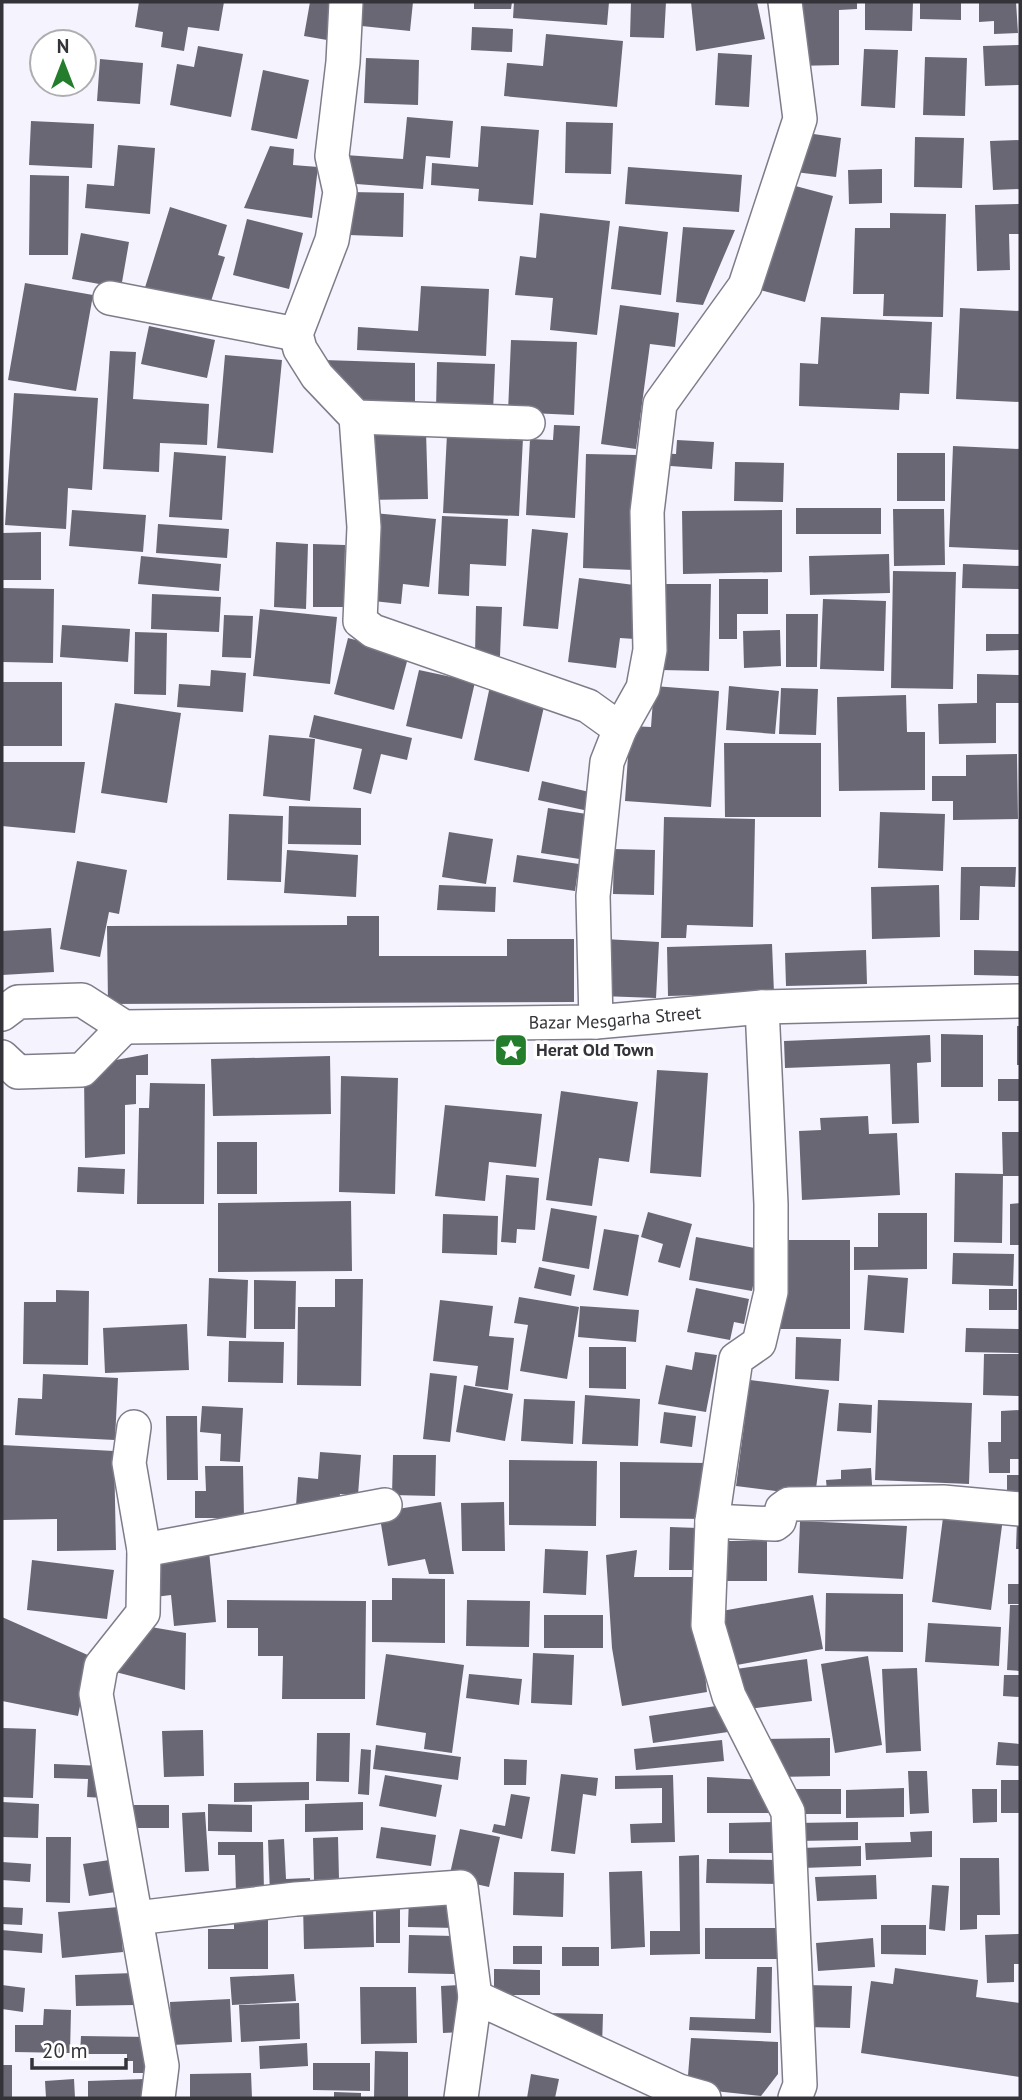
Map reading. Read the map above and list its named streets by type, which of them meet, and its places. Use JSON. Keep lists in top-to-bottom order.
{
  "streets": {
    "street": ["Bazar Mesgarha Street"]
  },
  "places": {
    "place": ["Herat Old Town"]
  },
  "scale_bar": "20 m",
  "north": "top"
}
